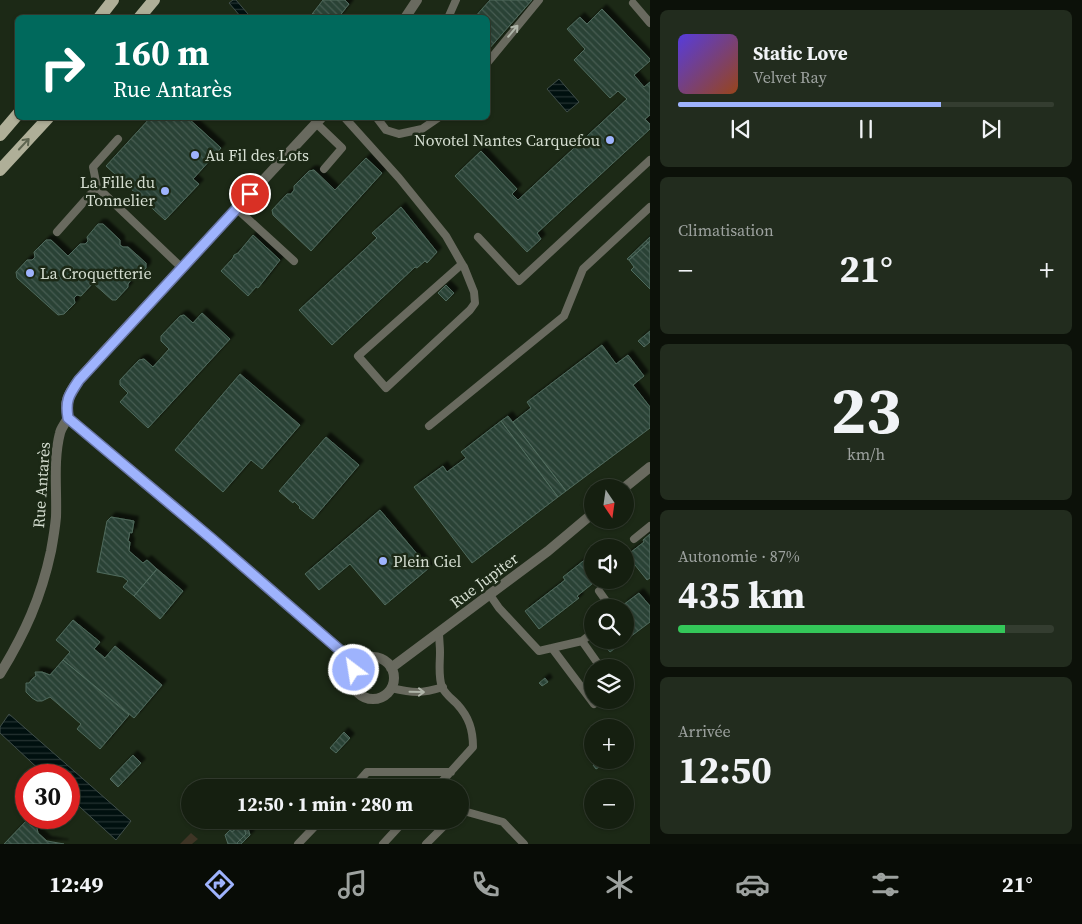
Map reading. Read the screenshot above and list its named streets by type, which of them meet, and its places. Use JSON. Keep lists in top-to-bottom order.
{
  "streets": {
    "street": ["Rue Antarès", "Rue Jupiter"]
  },
  "places": [
    "Novotel Nantes Carquefou",
    "Au Fil des Lots",
    "La Fille du Tonnelier",
    "La Croquetterie",
    "Plein Ciel"
  ],
  "north": "bottom",
  "page": {
    "turn": ["160 m", "Rue Antarès"],
    "song": ["Static Love", "Velvet Ray"],
    "tile": [
      "Climatisation",
      ["23", "km/h"],
      ["Autonomie · 87%", "435 km"],
      ["Arrivée", "12:50"]
    ],
    "heat": ["−", "21°", "+"],
    "map_buttons": ["+", "−"],
    "limit": "30",
    "trip": "12:50 · 1 min · 280 m",
    "tabs": ["12:49", "21°"]
  }
}
